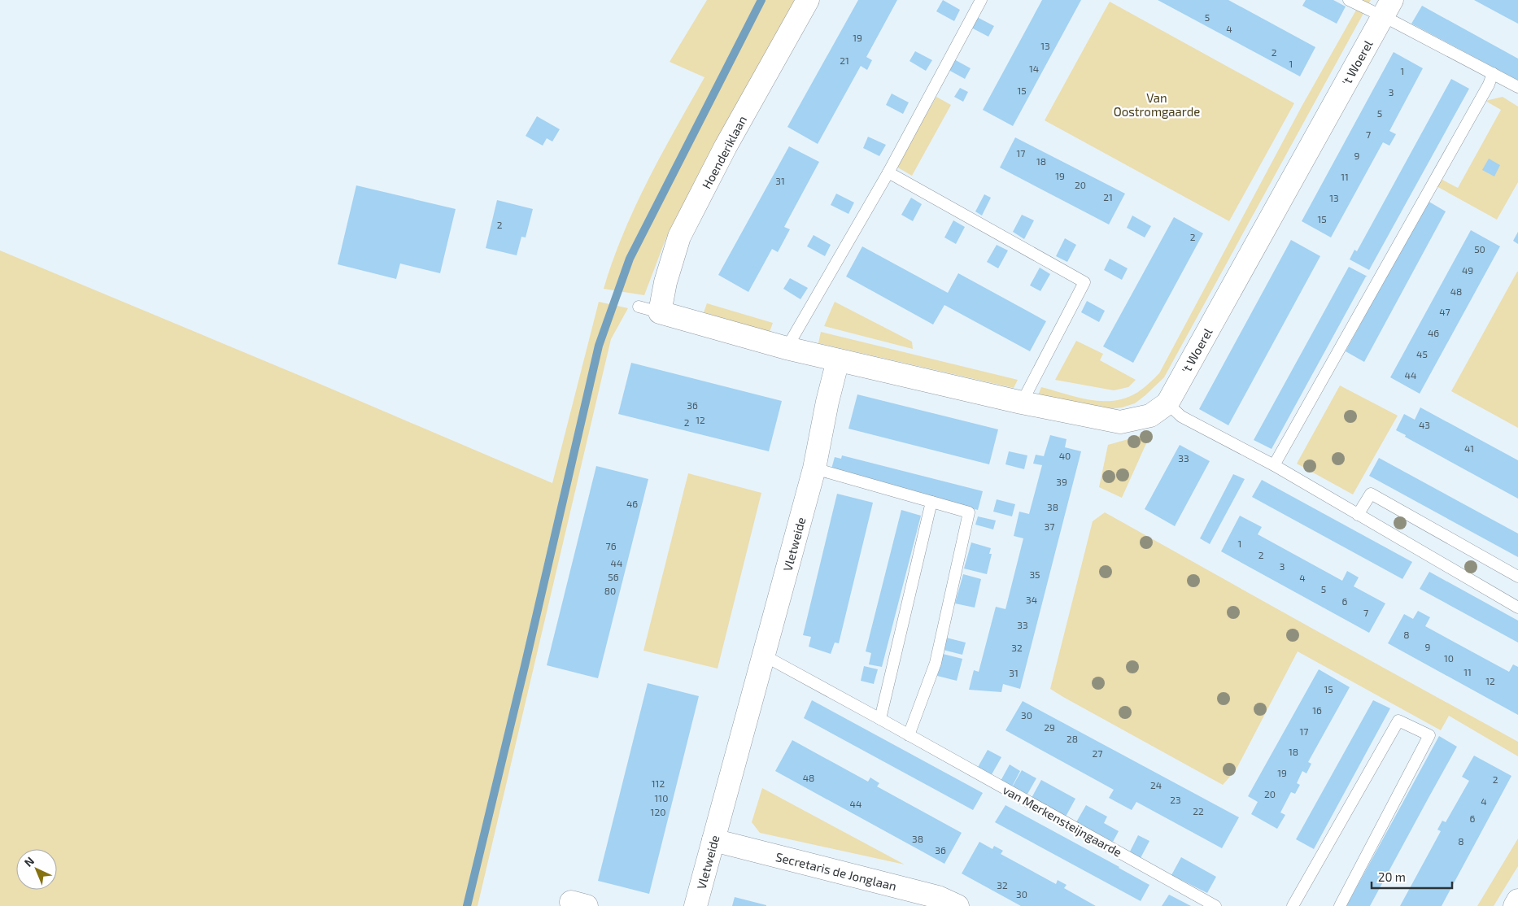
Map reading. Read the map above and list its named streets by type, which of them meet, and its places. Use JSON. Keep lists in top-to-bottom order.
{
  "streets": {
    "street": [
      "'t Woerel",
      "Hoenderiklaan",
      "Vletweide",
      "Secretaris de Jonglaan"
    ],
    "lane": ["van Merkensteijngaarde"]
  },
  "crossings": [
    ["'t Woerel", "Vletweide"],
    ["Vletweide", "van Merkensteijngaarde"],
    ["Vletweide", "Secretaris de Jonglaan"]
  ],
  "parks": ["Van Oostromgaarde"],
  "house_numbers": [
    "5",
    "4",
    "19",
    "13",
    "2",
    "21",
    "1",
    "14",
    "1",
    "15",
    "3",
    "5",
    "7",
    "17",
    "9",
    "18",
    "19",
    "11",
    "31",
    "20",
    "21",
    "13",
    "15",
    "2",
    "2",
    "50",
    "49",
    "48",
    "47",
    "46",
    "45",
    "44",
    "36",
    "12",
    "2",
    "43",
    "41",
    "40",
    "33",
    "39",
    "46",
    "38",
    "37",
    "1",
    "76",
    "2",
    "44",
    "3",
    "35",
    "56",
    "4",
    "5",
    "80",
    "34",
    "6",
    "7",
    "33",
    "8",
    "9",
    "32",
    "10",
    "11",
    "31",
    "12",
    "15",
    "16",
    "30",
    "29",
    "17",
    "28",
    "18",
    "27",
    "19",
    "48",
    "2",
    "112",
    "24",
    "20",
    "110",
    "23",
    "4",
    "44",
    "22",
    "120",
    "6",
    "38",
    "8",
    "36",
    "32",
    "30"
  ],
  "scale_bar": "20 m",
  "north": "top left"
}
